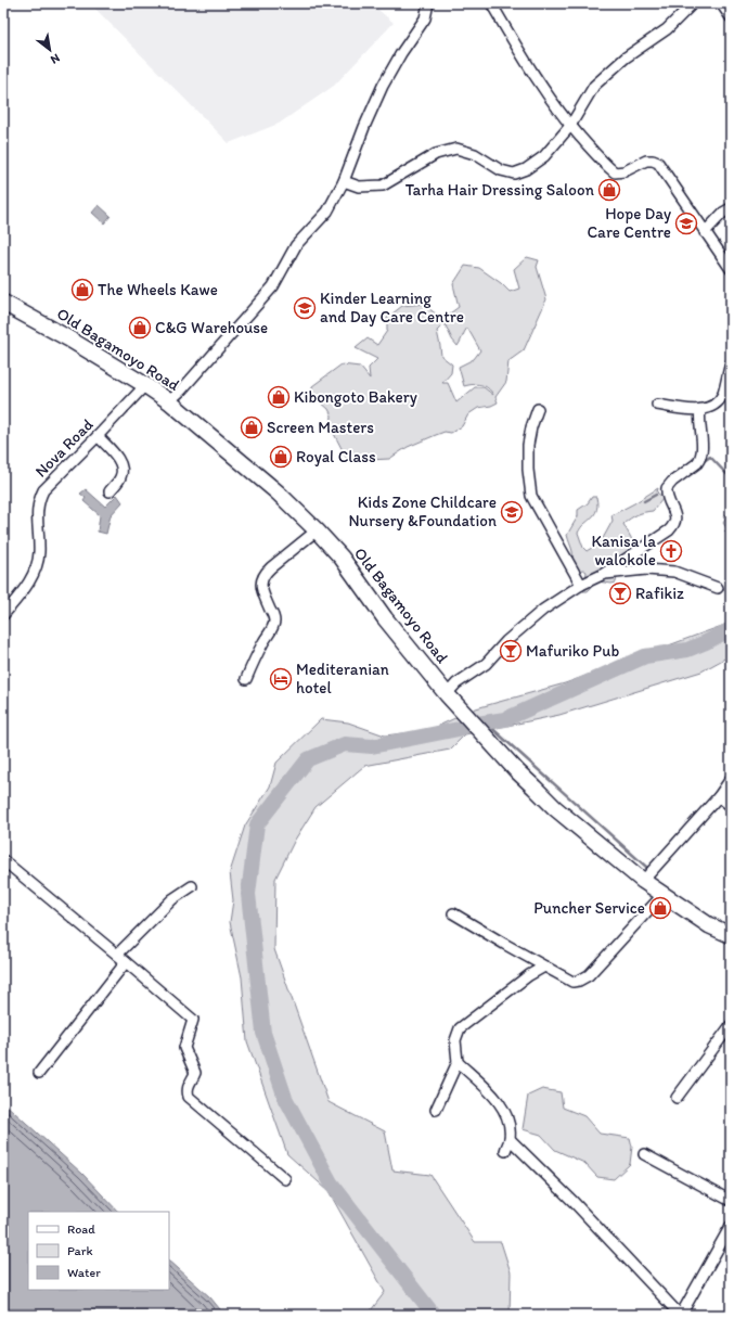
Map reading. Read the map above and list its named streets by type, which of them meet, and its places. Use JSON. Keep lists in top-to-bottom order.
{
  "streets": {
    "main road": ["Old Bagamoyo Road"],
    "street": ["Nova Road"]
  },
  "crossings": [
    ["Old Bagamoyo Road", "Nova Road"]
  ],
  "places": {
    "shop": [
      "Tarha Hair Dressing Saloon",
      "The Wheels Kawe",
      "C&G Warehouse",
      "Kibongoto Bakery",
      "Screen Masters",
      "Royal Class",
      "Puncher Service"
    ],
    "school or university": ["Hope Day Care Centre", "Kinder Learning and Day Care Centre", "Kids Zone Childcare Nursery &Foundation"],
    "church": ["Kanisa la walokole"],
    "bar": ["Rafikiz", "Mafuriko Pub"],
    "hotel": ["Mediteranian hotel"]
  },
  "legend": ["Road", "Park", "Water"],
  "north": "bottom right"
}
